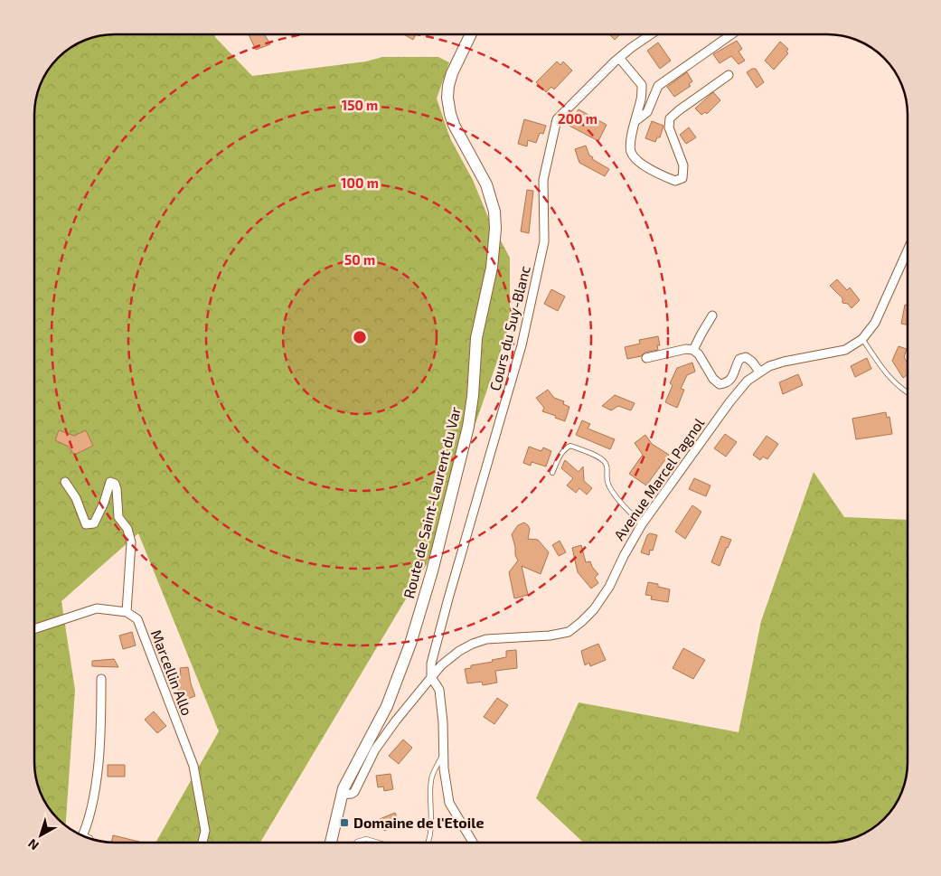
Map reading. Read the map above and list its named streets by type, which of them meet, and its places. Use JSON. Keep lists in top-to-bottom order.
{
  "streets": {
    "main road": ["Route de Saint-Laurent du Var"],
    "street": ["Cours du Suy-Blanc", "Avenue Marcel Pagnol", "Marcellin Allo"]
  },
  "crossings": [
    ["Cours du Suy-Blanc", "Avenue Marcel Pagnol"],
    ["Avenue Marcel Pagnol", "Route de Saint-Laurent du Var"]
  ],
  "places": {
    "transit": ["Domaine de l'Etoile"]
  },
  "north": "bottom left",
  "rings": [
    "150 m",
    "200 m",
    "100 m",
    "50 m"
  ]
}
